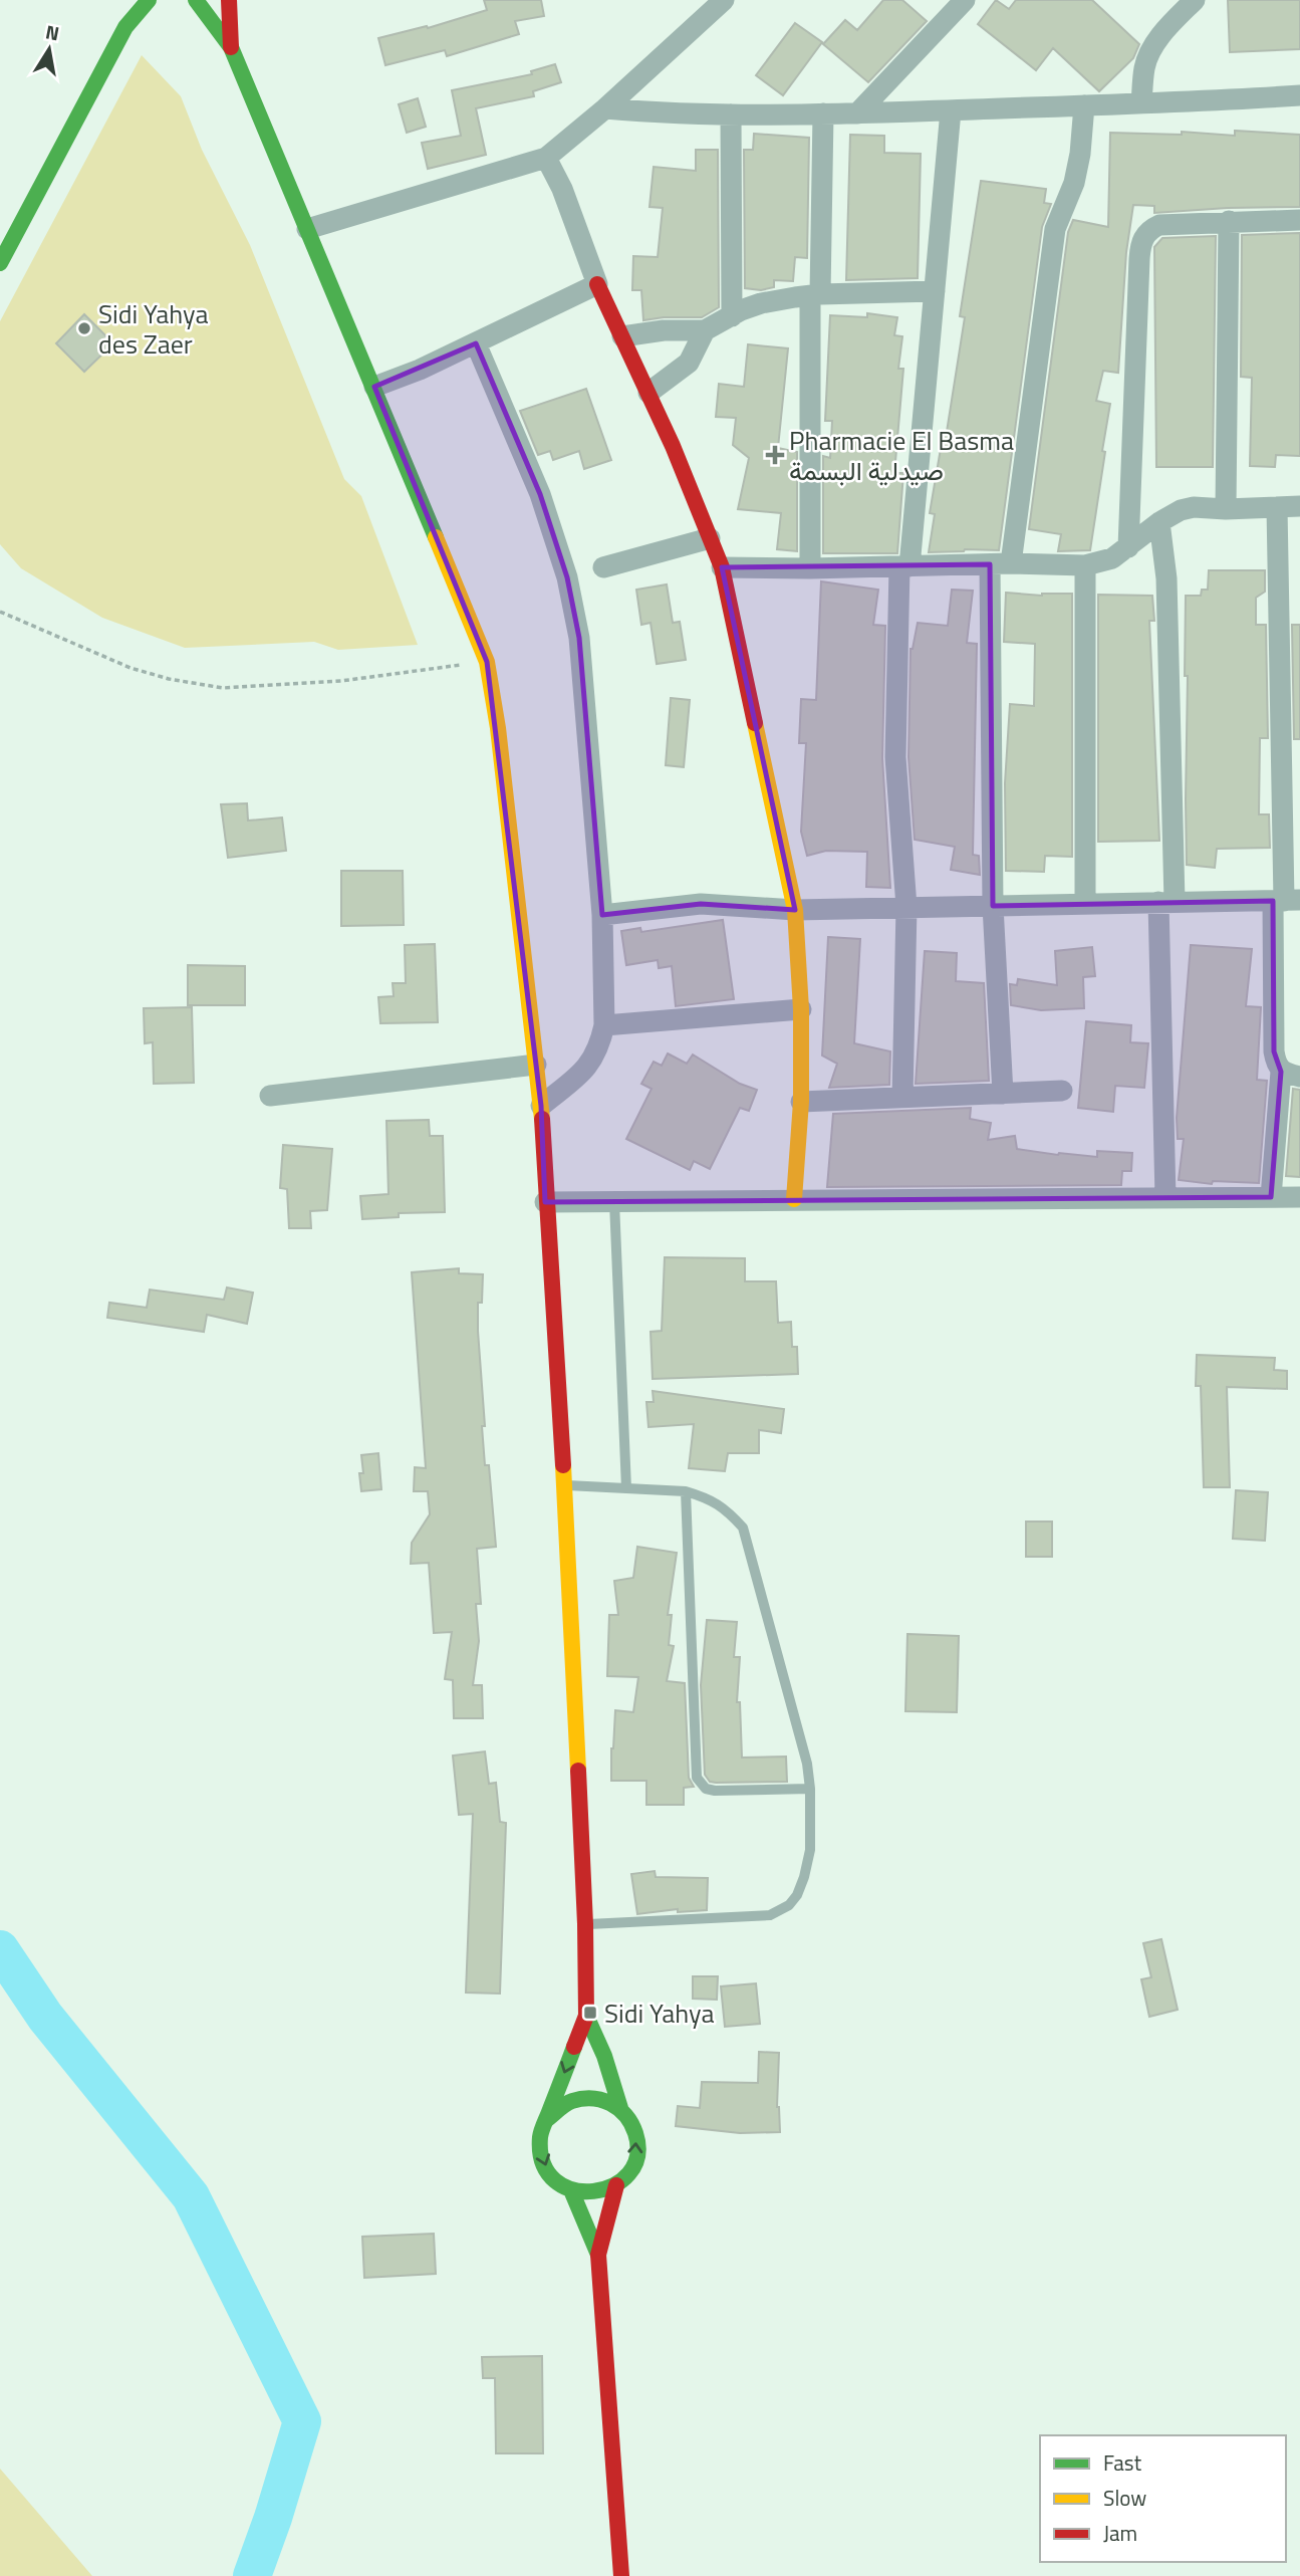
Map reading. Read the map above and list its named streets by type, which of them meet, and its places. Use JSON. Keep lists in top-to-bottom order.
{
  "places": {
    "other": ["Sidi Yahya des Zaer"],
    "health": ["Pharmacie El Basma صيدلية البسمة"],
    "transit": ["Sidi Yahya"]
  },
  "legend": ["Fast", "Slow", "Jam"],
  "north": "top"
}
